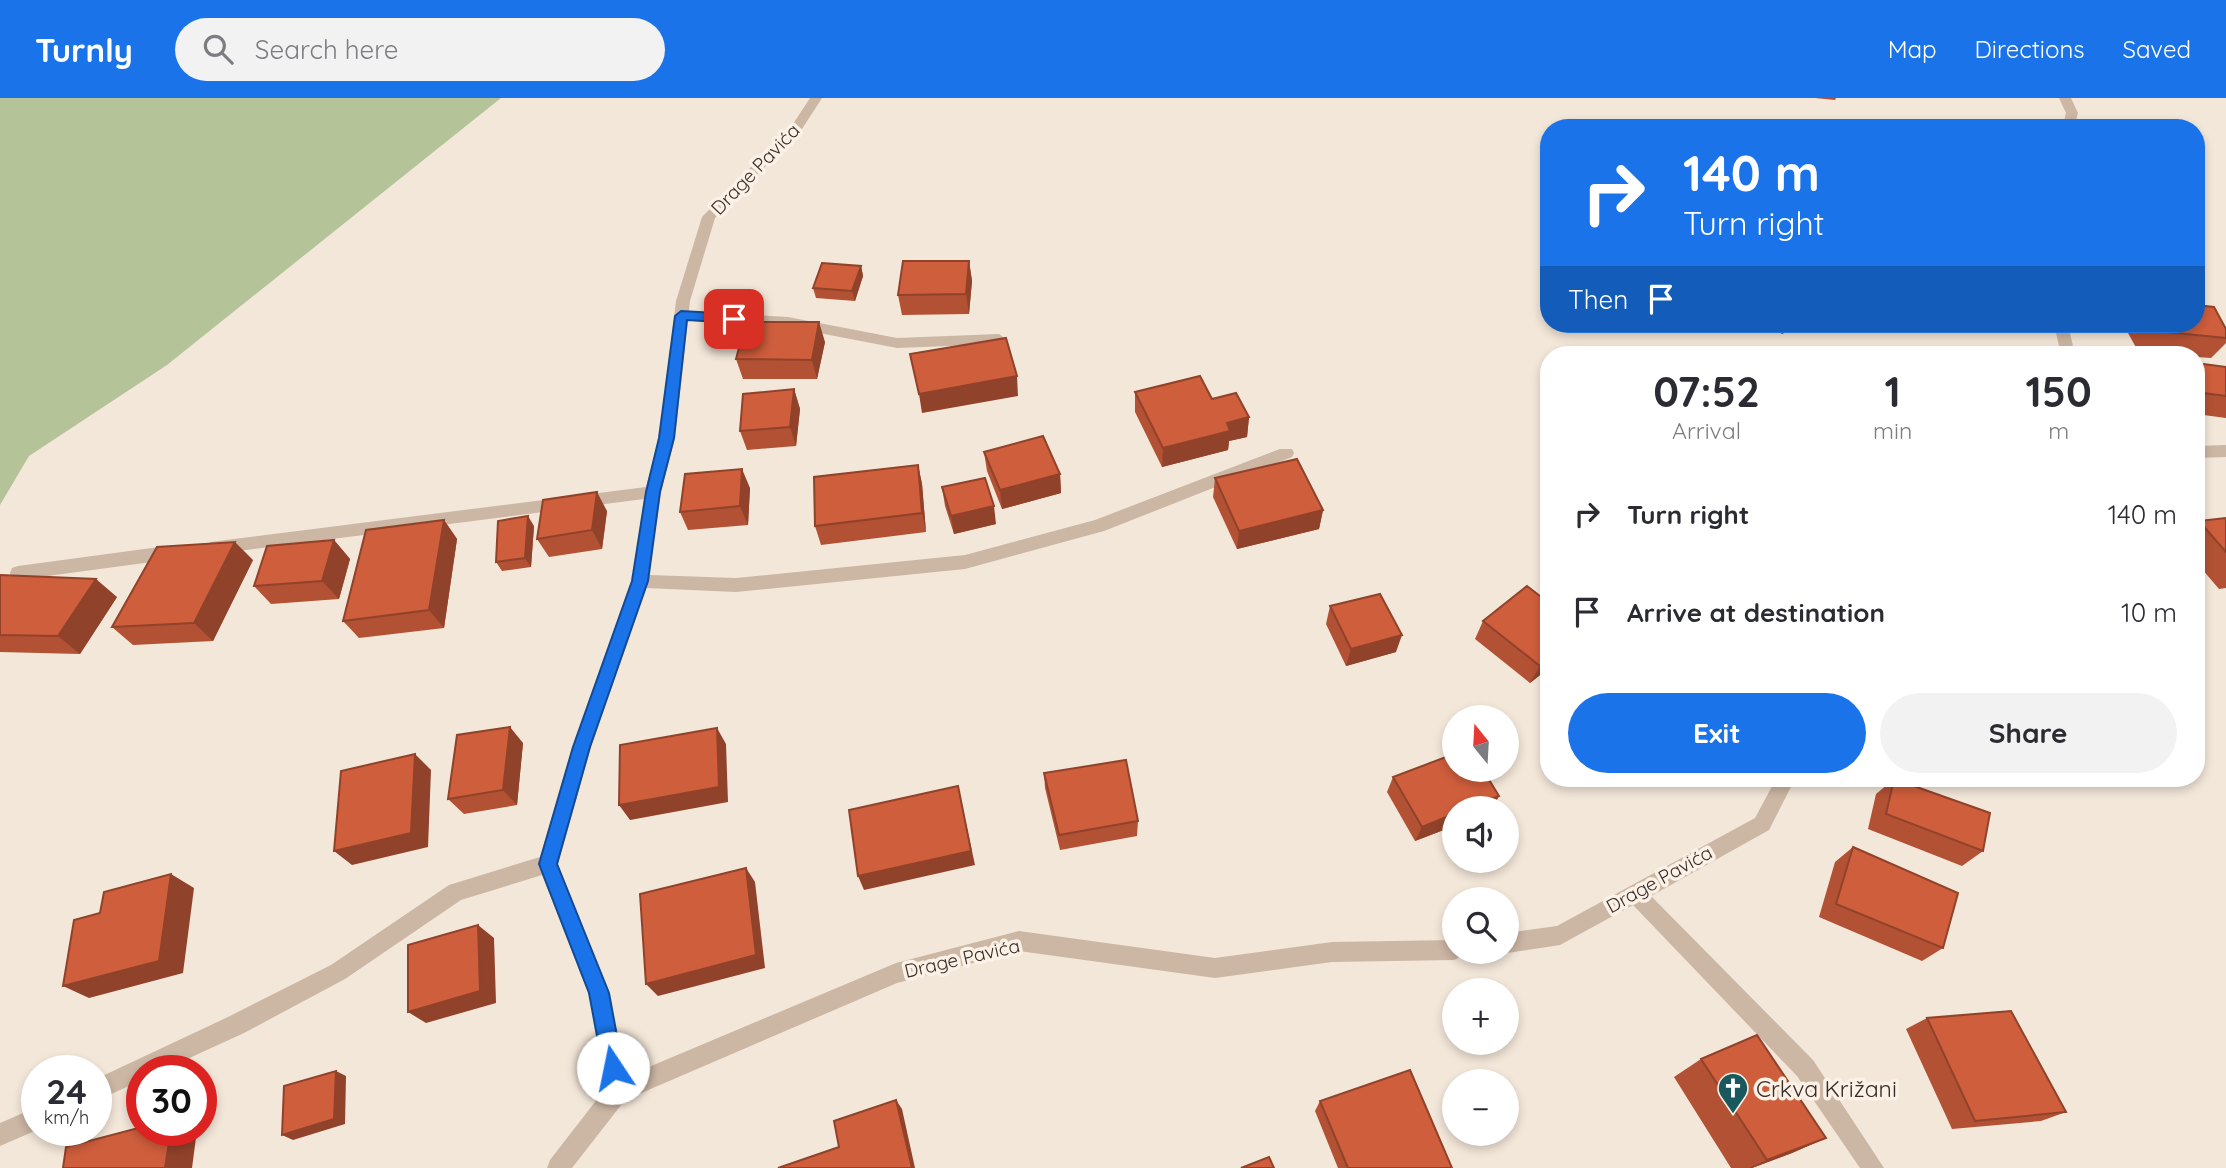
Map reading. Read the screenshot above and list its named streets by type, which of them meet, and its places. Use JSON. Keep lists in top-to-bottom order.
{
  "streets": {
    "street": ["Drage Pavića"]
  },
  "places": {
    "church": ["Crkva Križani"]
  },
  "north": "top",
  "page": {
    "header": "Turnly",
    "search": "Search here",
    "nav": ["Map", "Directions", "Saved"],
    "turn": ["140 m", "Turn right"],
    "then": "Then",
    "eta": [
      "07:52",
      "Arrival",
      "1",
      "min",
      "150",
      "m"
    ],
    "list": [
      {
        "name": "Turn right",
        "value": "140 m"
      },
      {
        "name": "Arrive at destination",
        "value": "10 m"
      }
    ],
    "buttons": ["Exit", "Share"],
    "map_buttons": ["+", "−"],
    "speed": "24 km/h",
    "limit": "30"
  }
}
